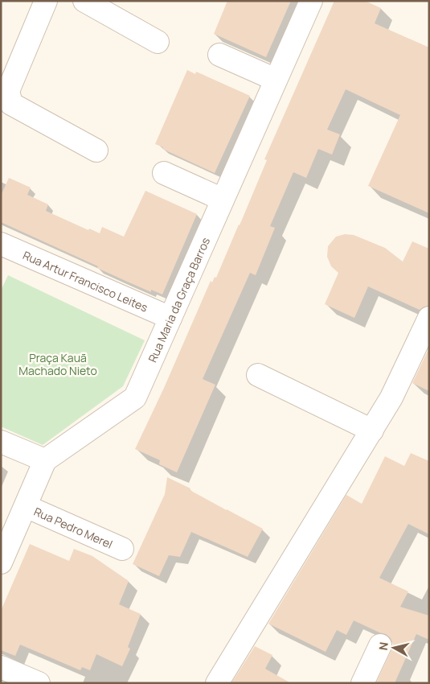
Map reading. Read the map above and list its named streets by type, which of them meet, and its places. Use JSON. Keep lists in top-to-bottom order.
{
  "streets": {
    "street": ["Rua Artur Francisco Leites", "Rua Maria da Graça Barros", "Rua Pedro Merel"]
  },
  "crossings": [
    ["Rua Artur Francisco Leites", "Rua Maria da Graça Barros"]
  ],
  "parks": ["Praça Kauã Machado Nieto"],
  "north": "left"
}
